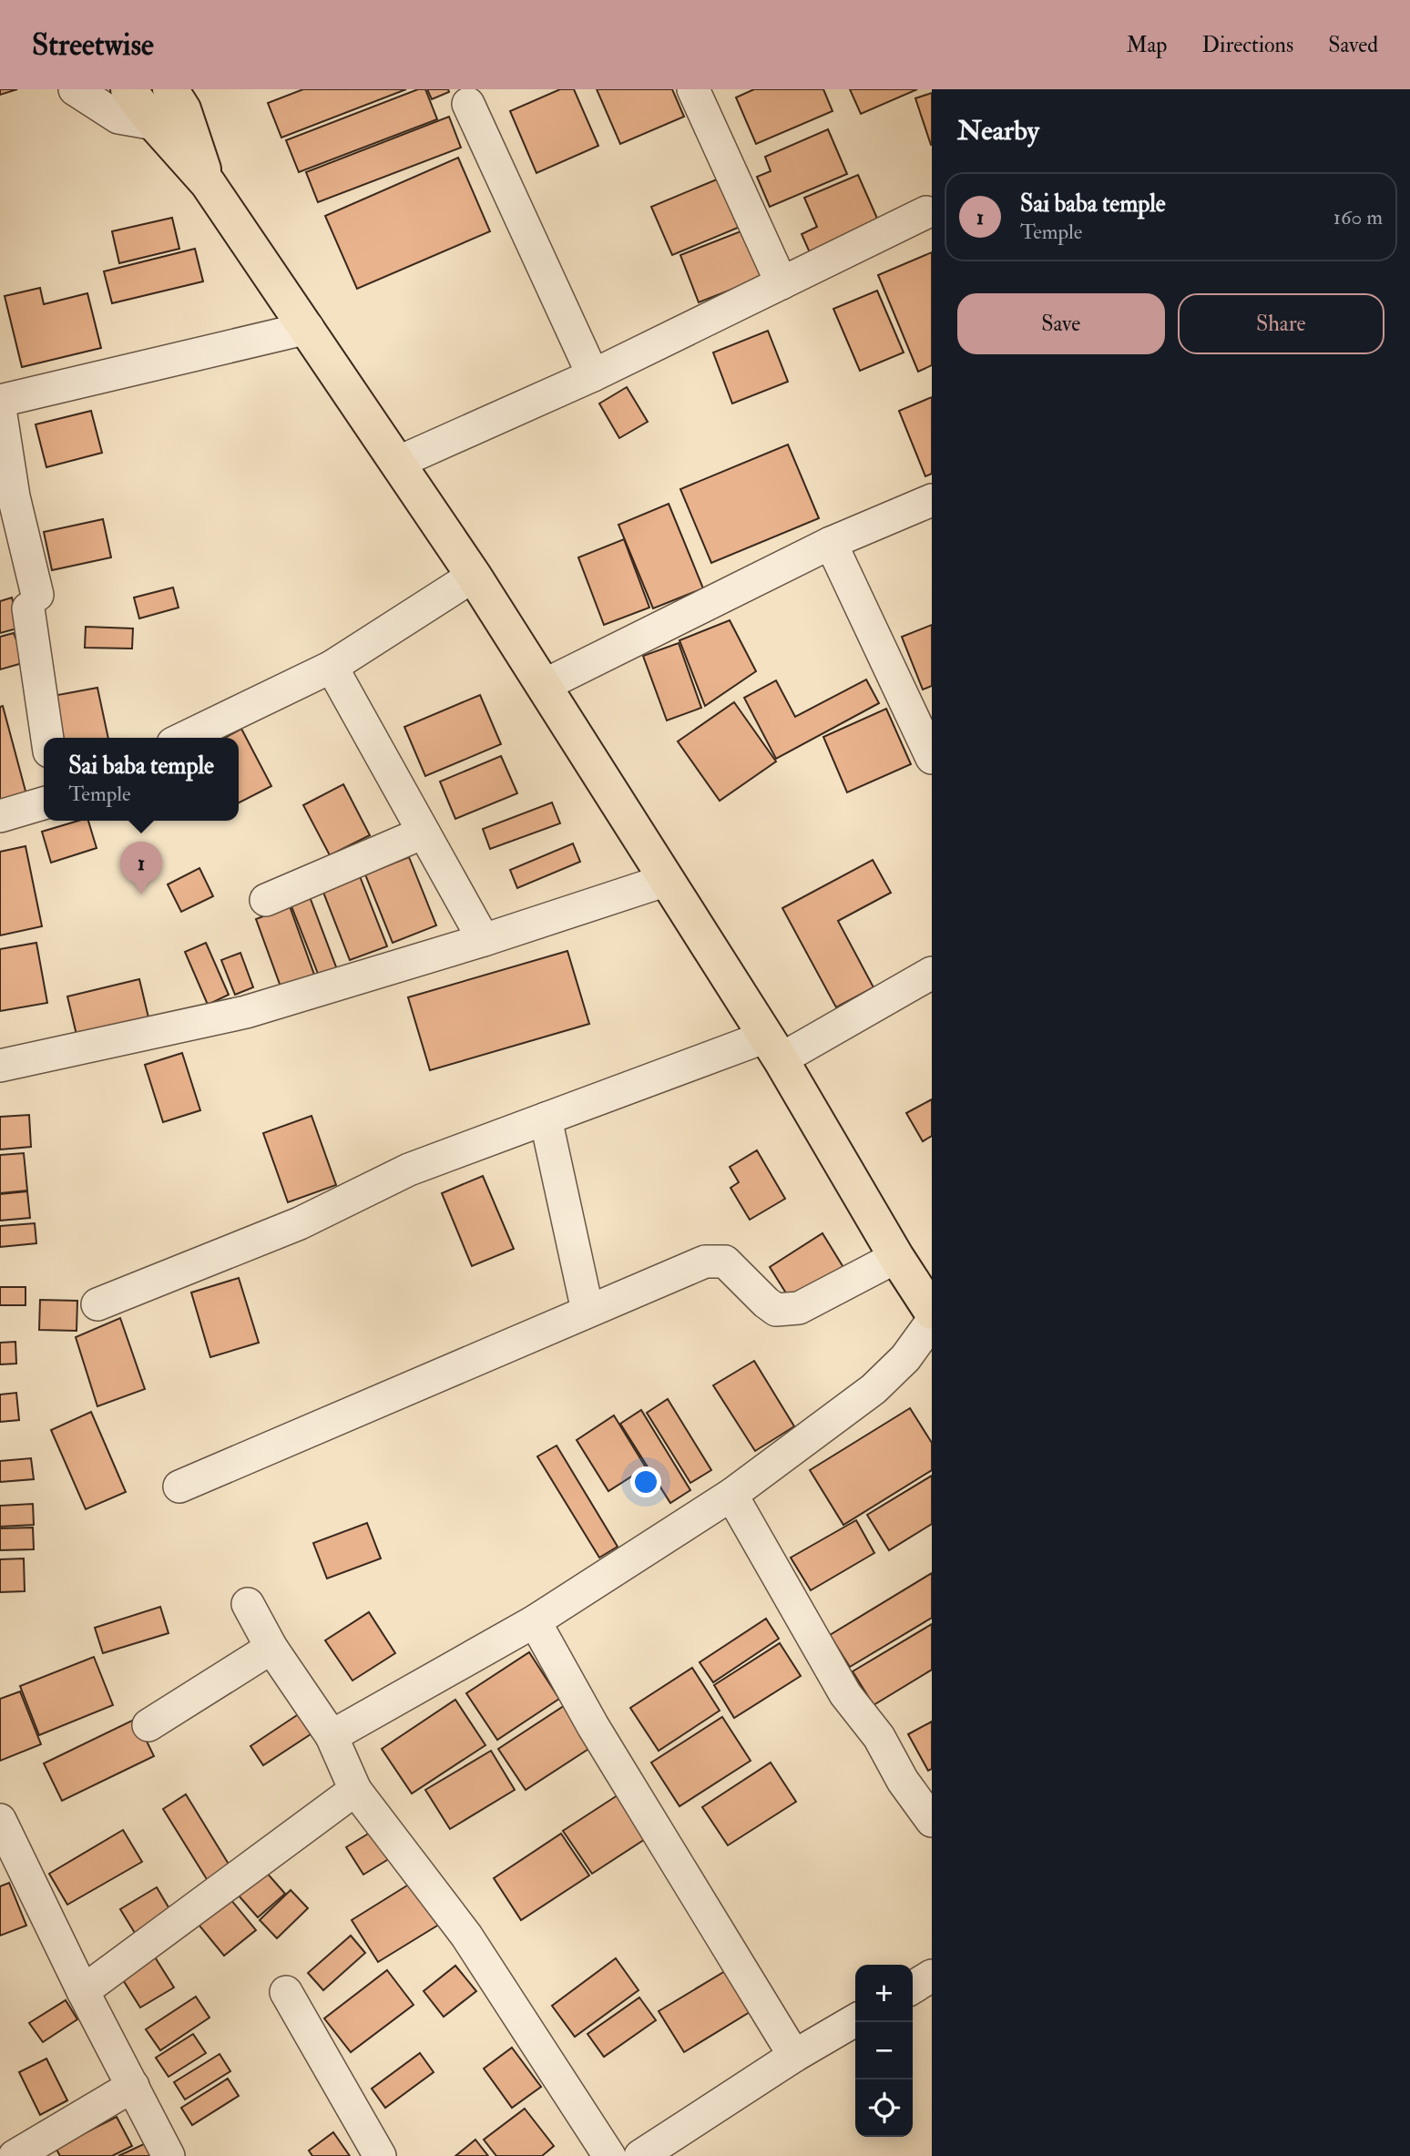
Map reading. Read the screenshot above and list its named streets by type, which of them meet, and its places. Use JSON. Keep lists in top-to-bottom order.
{
  "page": {
    "header": "Streetwise",
    "nav": ["Map", "Directions", "Saved"],
    "heading": "Nearby",
    "list": [
      {
        "mark": "1",
        "name": "Sai baba temple",
        "note": "Temple",
        "value": "160 m"
      }
    ],
    "buttons": ["Save", "Share"],
    "popup": ["Sai baba temple", "Temple"],
    "pins": "1",
    "map_buttons": ["+", "−"]
  }
}
